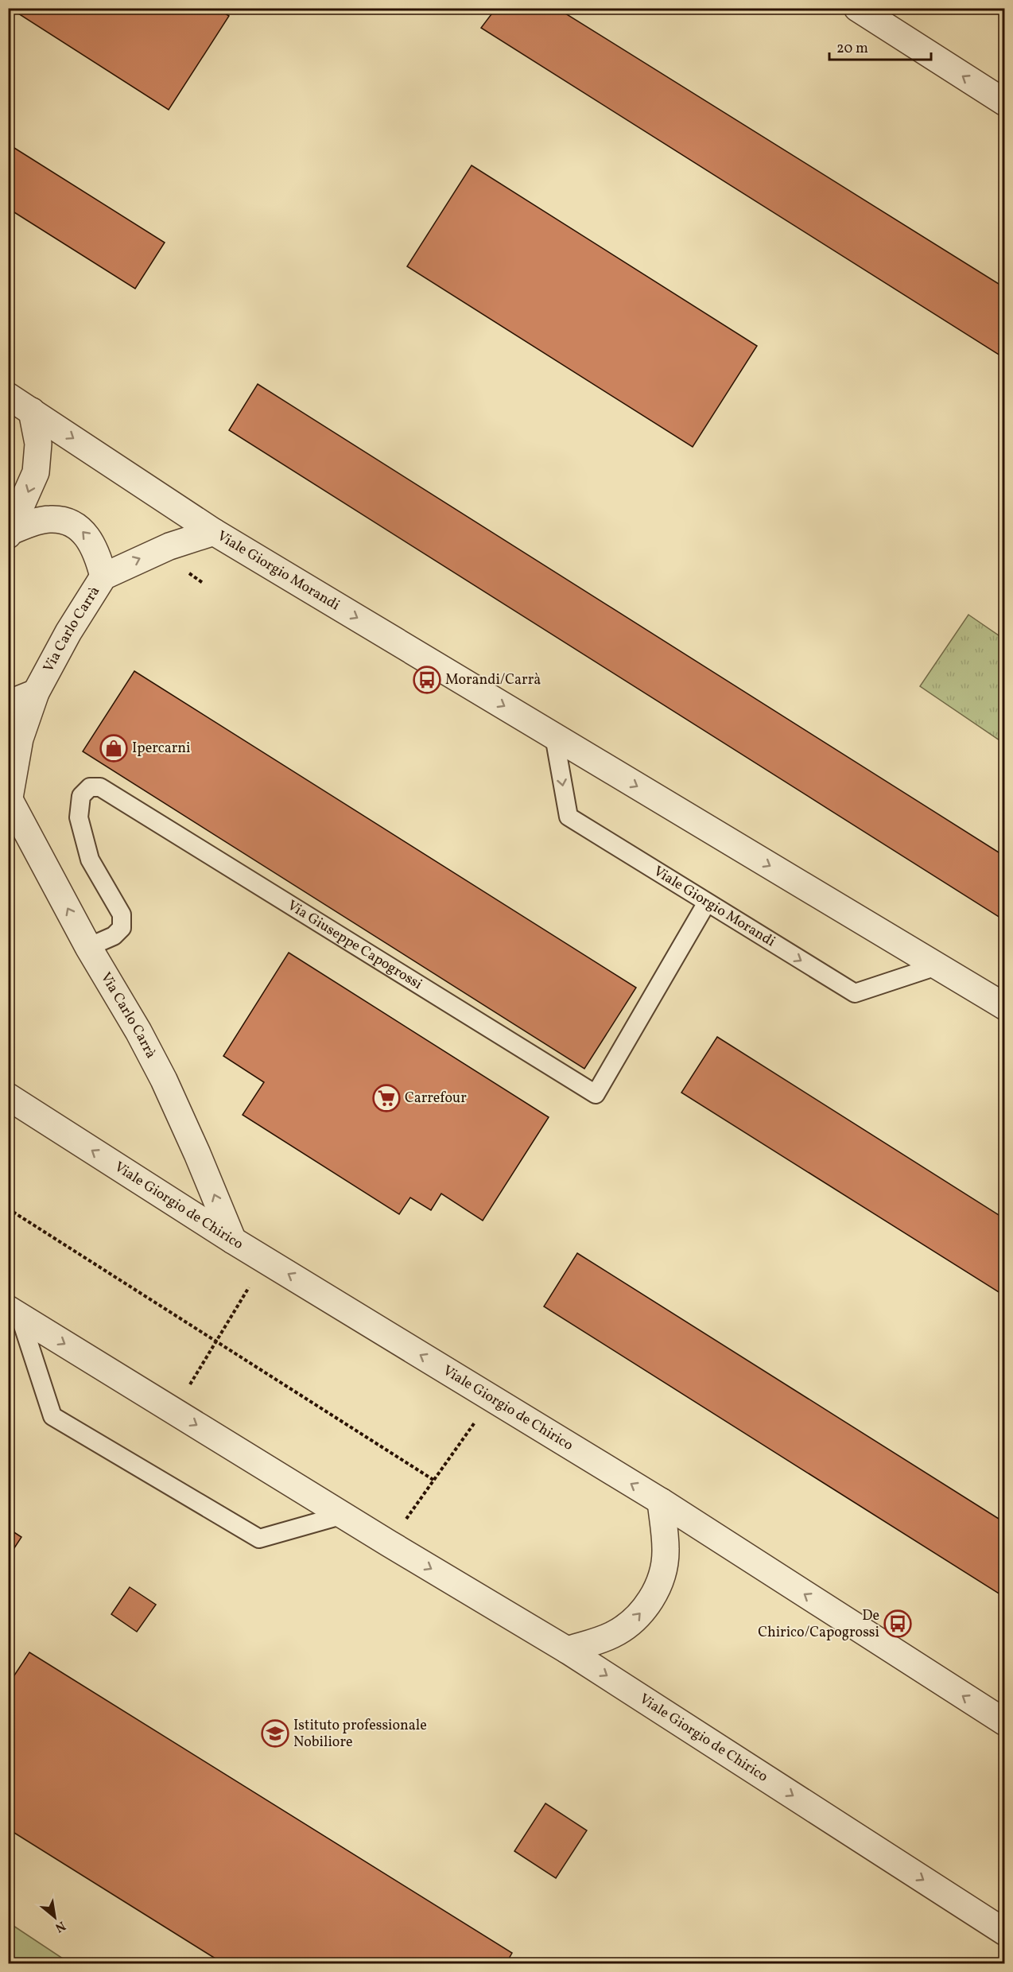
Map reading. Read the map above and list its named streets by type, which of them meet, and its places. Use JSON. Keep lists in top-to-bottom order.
{
  "streets": {
    "street": ["Viale Giorgio Morandi", "Via Carlo Carrà", "Viale Giorgio de Chirico"],
    "lane": ["Via Giuseppe Capogrossi"]
  },
  "crossings": [
    ["Viale Giorgio Morandi", "Via Carlo Carrà"],
    ["Viale Giorgio Morandi", "Via Giuseppe Capogrossi"],
    ["Via Carlo Carrà", "Via Giuseppe Capogrossi"],
    ["Via Carlo Carrà", "Viale Giorgio de Chirico"]
  ],
  "one_way": ["Viale Giorgio Morandi", "Via Carlo Carrà"],
  "places": {
    "bus stop": ["Morandi/Carrà", "De Chirico/Capogrossi"],
    "shop": ["Ipercarni"],
    "supermarket": ["Carrefour"],
    "school or university": ["Istituto professionale Nobiliore"]
  },
  "scale_bar": "20 m",
  "north": "bottom right"
}
